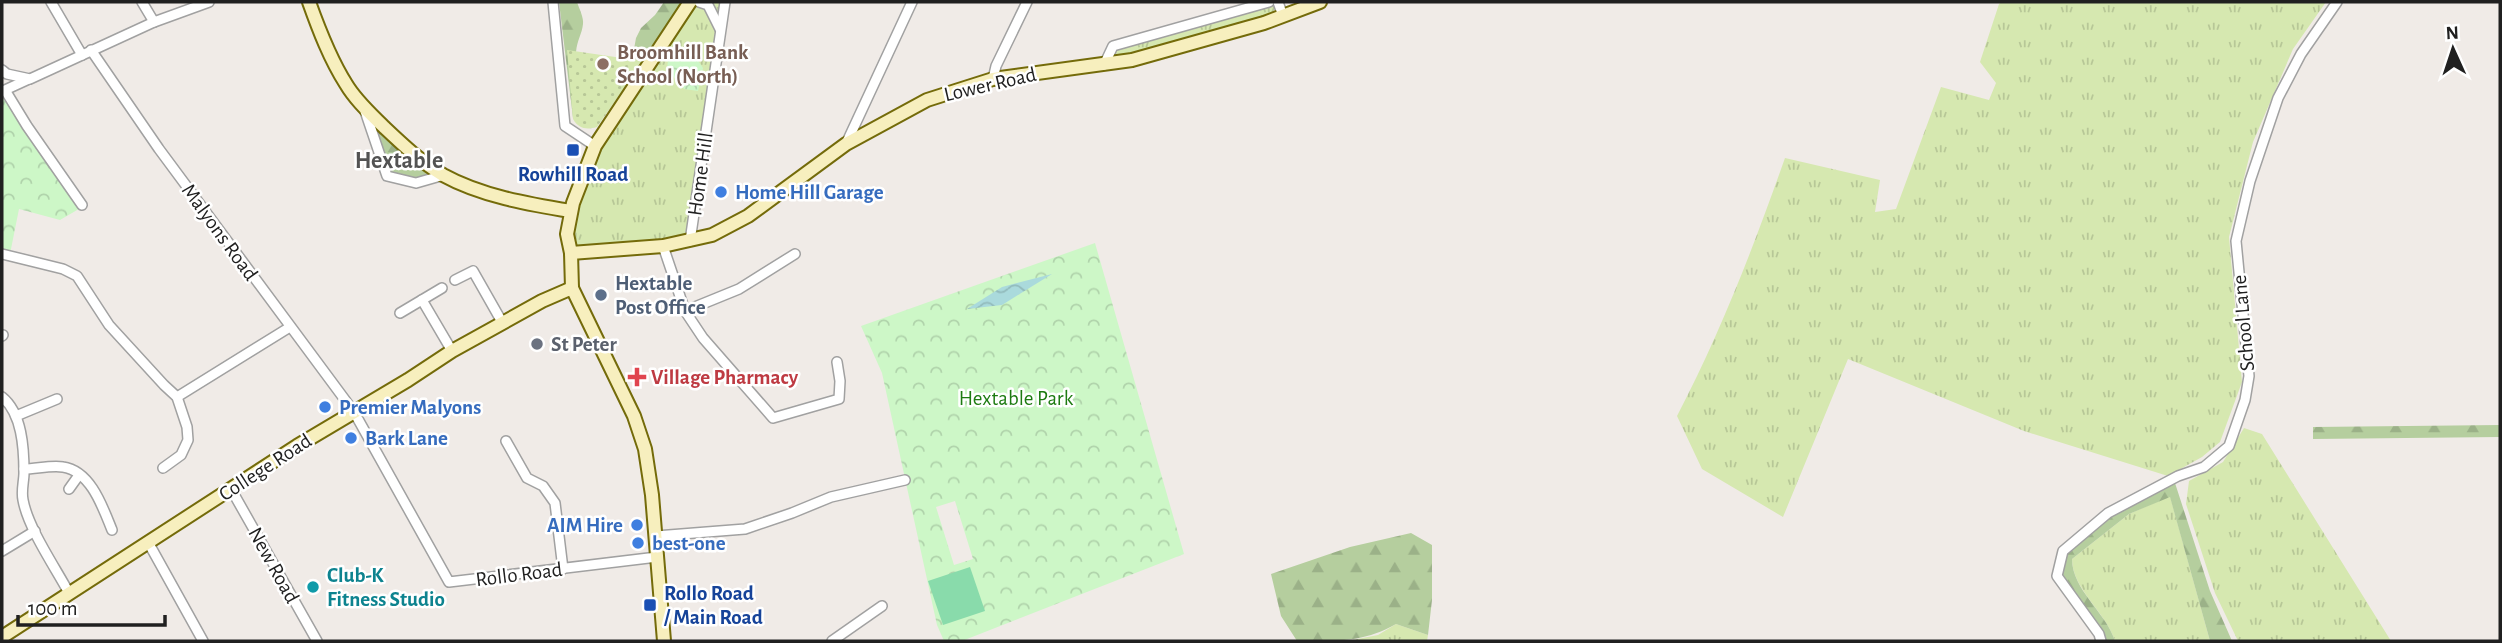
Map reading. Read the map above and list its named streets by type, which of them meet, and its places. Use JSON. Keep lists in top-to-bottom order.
{
  "streets": {
    "street": [
      "Lower Road",
      "Home Hill",
      "Malyons Road",
      "School Lane",
      "College Road",
      "New Road",
      "Rollo Road"
    ]
  },
  "crossings": [
    ["Lower Road", "Home Hill"],
    ["Malyons Road", "College Road"],
    ["Malyons Road", "Rollo Road"],
    ["College Road", "New Road"],
    ["College Road", "Rollo Road"]
  ],
  "districts": ["Hextable"],
  "parks": ["Hextable Park"],
  "places": {
    "other": [
      "Broomhill Bank School (North)",
      "Home Hill Garage",
      "Hextable Post Office",
      "St Peter",
      "Premier Malyons",
      "Bark Lane",
      "AIM Hire",
      "best-one",
      "Club-K Fitness Studio"
    ],
    "transit": ["Rowhill Road", "Rollo Road / Main Road"],
    "health": ["Village Pharmacy"]
  },
  "scale_bar": "100 m",
  "north": "top"
}
